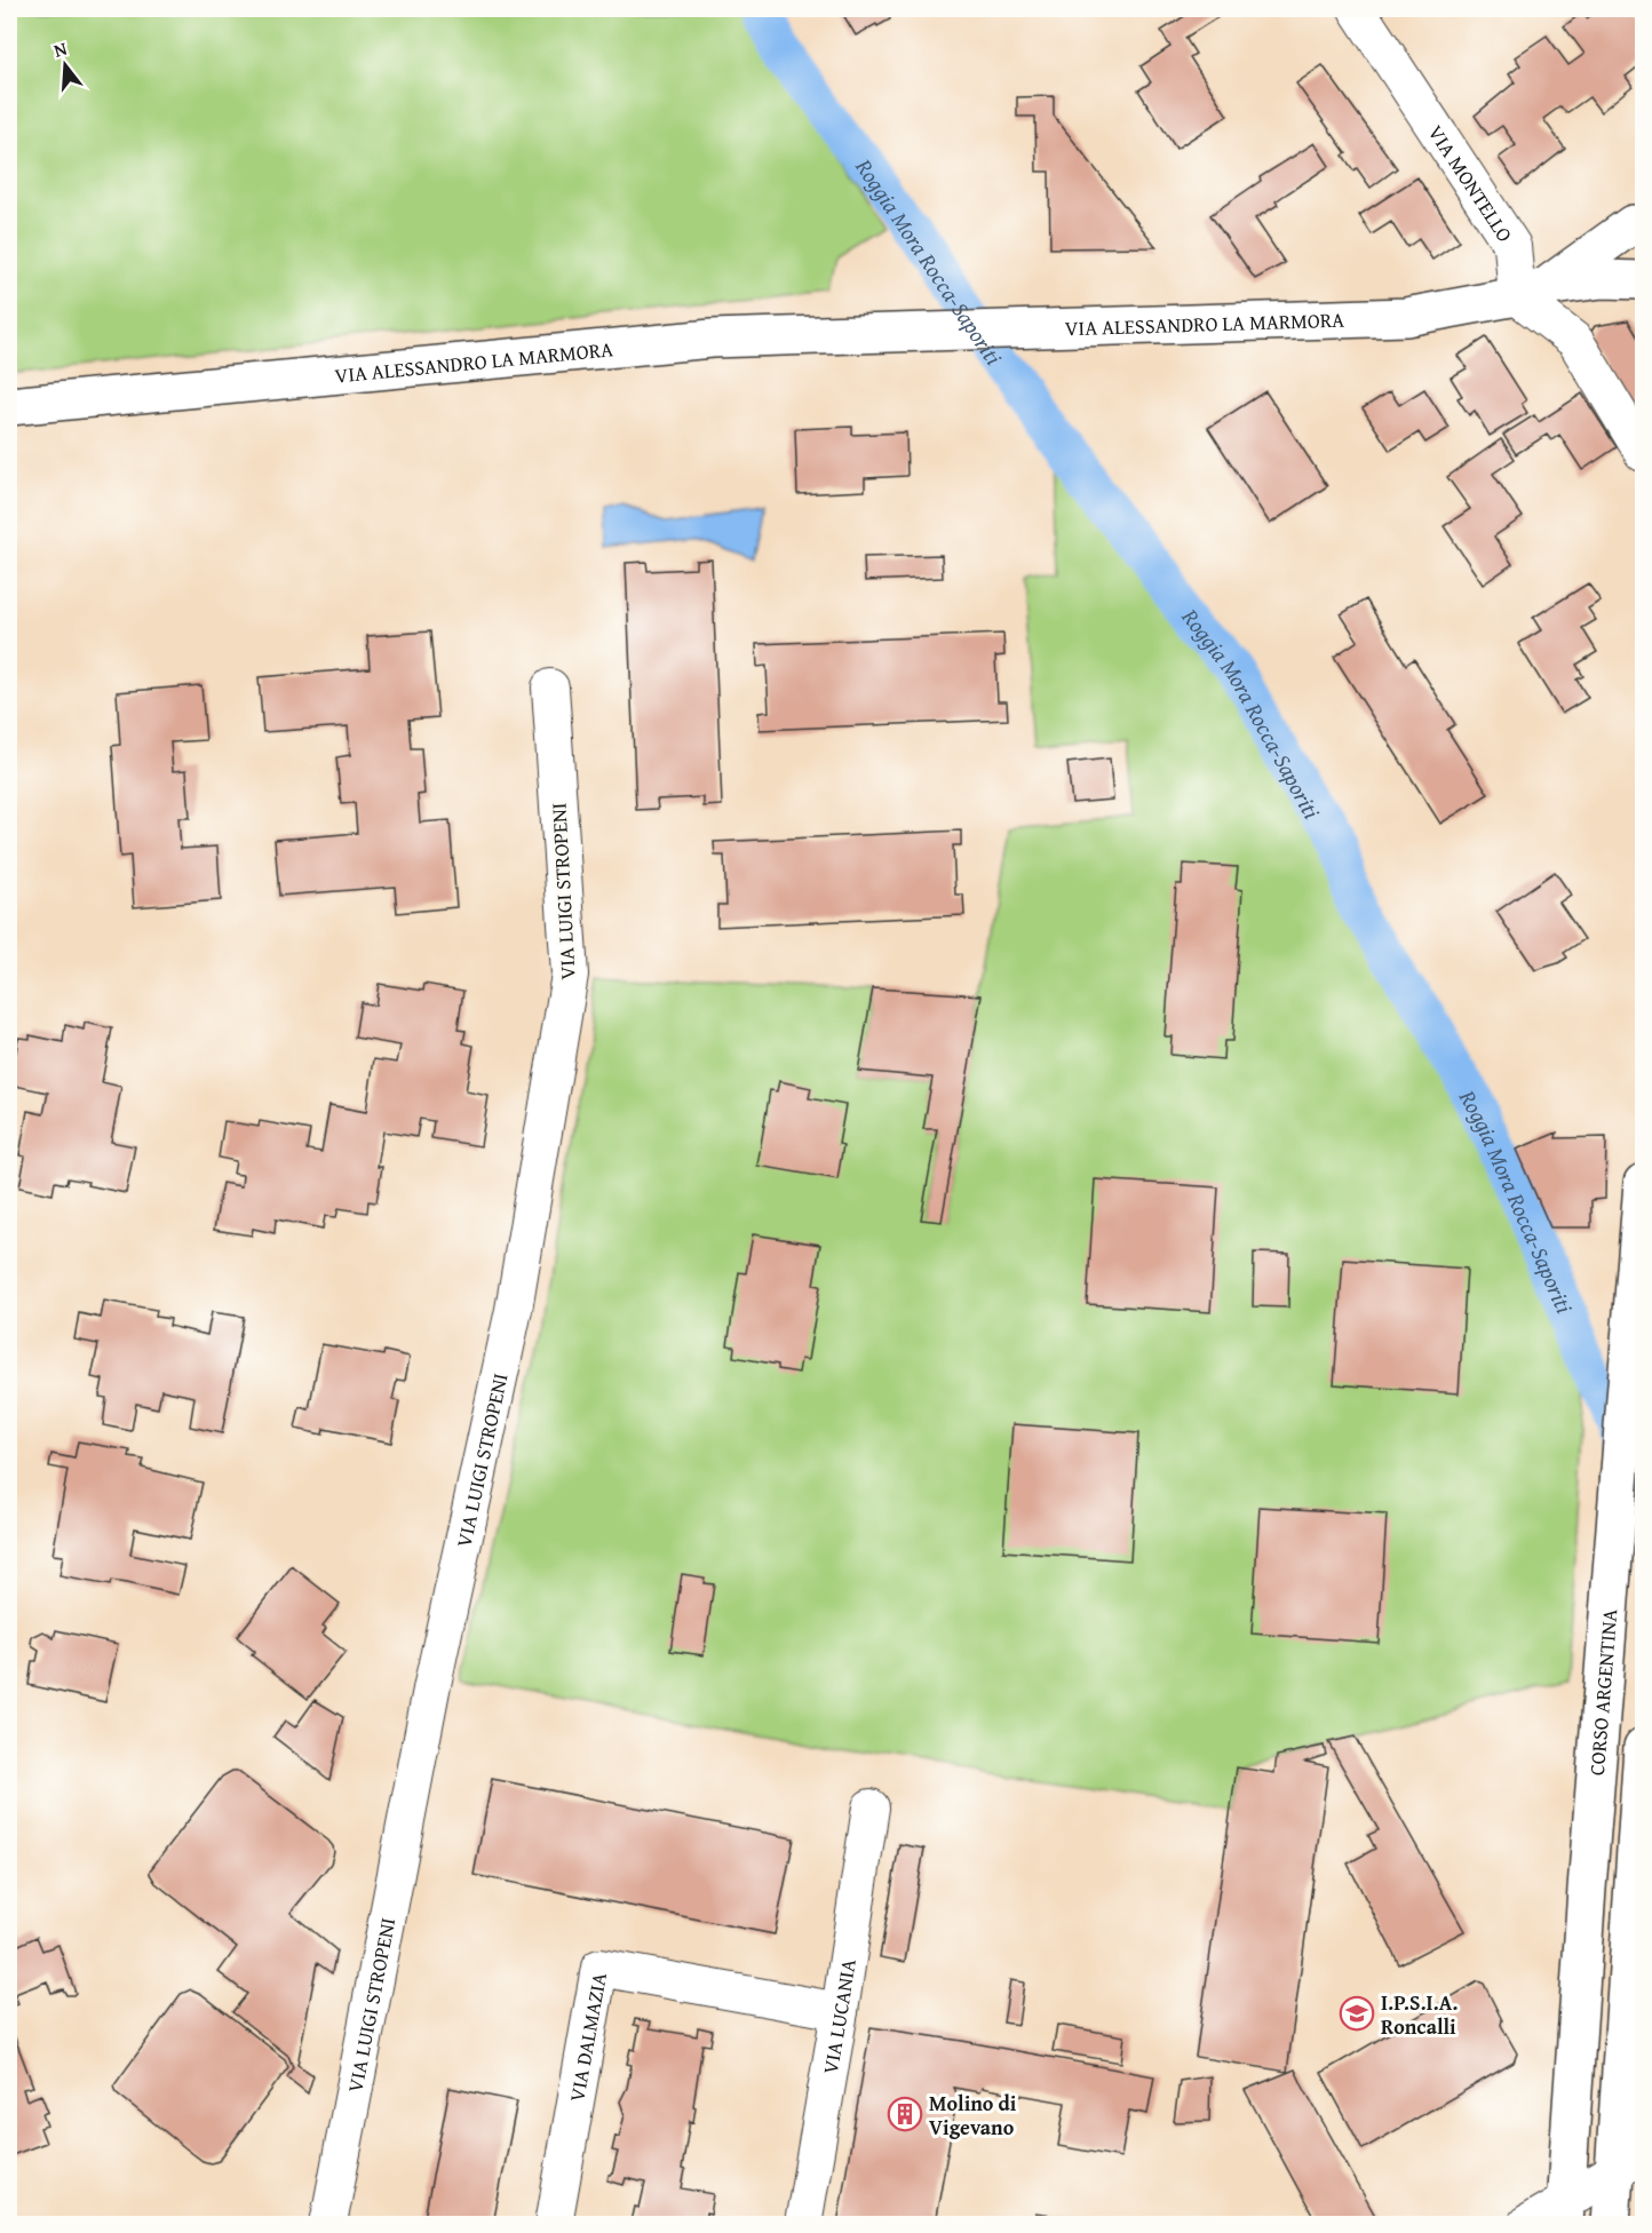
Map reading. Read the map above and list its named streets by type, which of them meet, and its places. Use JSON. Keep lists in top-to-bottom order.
{
  "streets": {
    "street": [
      "VIA MONTELLO",
      "VIA ALESSANDRO LA MARMORA",
      "VIA LUIGI STROPENI",
      "CORSO ARGENTINA",
      "VIA LUCANIA",
      "VIA DALMAZIA"
    ]
  },
  "crossings": [
    ["VIA MONTELLO", "VIA ALESSANDRO LA MARMORA"],
    ["VIA LUCANIA", "VIA DALMAZIA"]
  ],
  "water": ["Roggia Mora Rocca-Saporiti"],
  "places": {
    "school or university": ["I.P.S.I.A. Roncalli"],
    "building": ["Molino di Vigevano"]
  },
  "north": "top"
}
